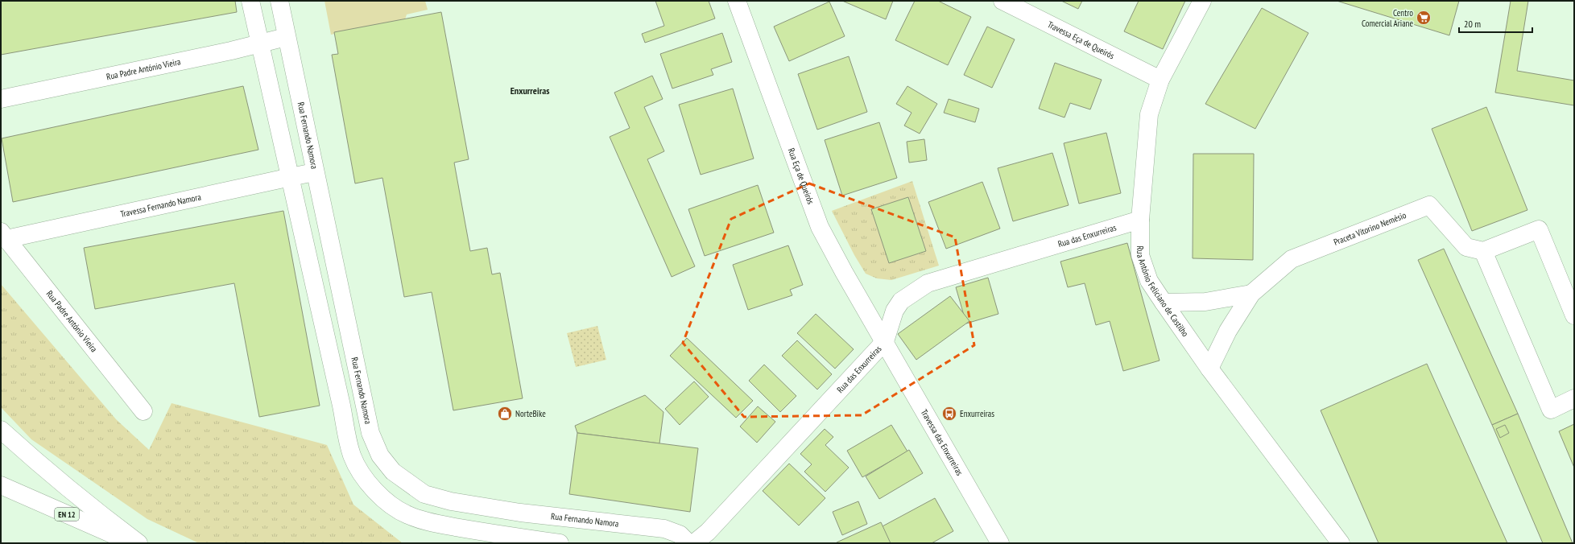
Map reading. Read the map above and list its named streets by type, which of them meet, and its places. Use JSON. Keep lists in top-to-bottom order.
{
  "streets": {
    "main road": [
      "Travessa Eça de Queirós",
      "Rua Padre António Vieira",
      "Rua Fernando Namora",
      "Rua Eça de Queirós",
      "Travessa Fernando Namora",
      "Praceta Vitorino Nemésio",
      "Rua das Enxurreiras",
      "Rua António Feliciano de Castilho",
      "Travessa das Enxurreiras",
      "EN 12"
    ]
  },
  "crossings": [
    ["Travessa Eça de Queirós", "Rua António Feliciano de Castilho"],
    ["Rua Padre António Vieira", "Rua Fernando Namora"],
    ["Rua Padre António Vieira", "Travessa Fernando Namora"],
    ["Rua Fernando Namora", "Travessa Fernando Namora"],
    ["Rua Eça de Queirós", "Rua das Enxurreiras"],
    ["Rua Eça de Queirós", "Travessa das Enxurreiras"],
    ["Praceta Vitorino Nemésio", "Rua António Feliciano de Castilho"],
    ["Rua das Enxurreiras", "Rua António Feliciano de Castilho"],
    ["Rua das Enxurreiras", "Travessa das Enxurreiras"]
  ],
  "districts": ["Enxurreiras"],
  "places": {
    "supermarket": ["Centro Comercial Ariane"],
    "shop": ["NorteBike"],
    "bus stop": ["Enxurreiras"]
  },
  "scale_bar": "20 m"
}
